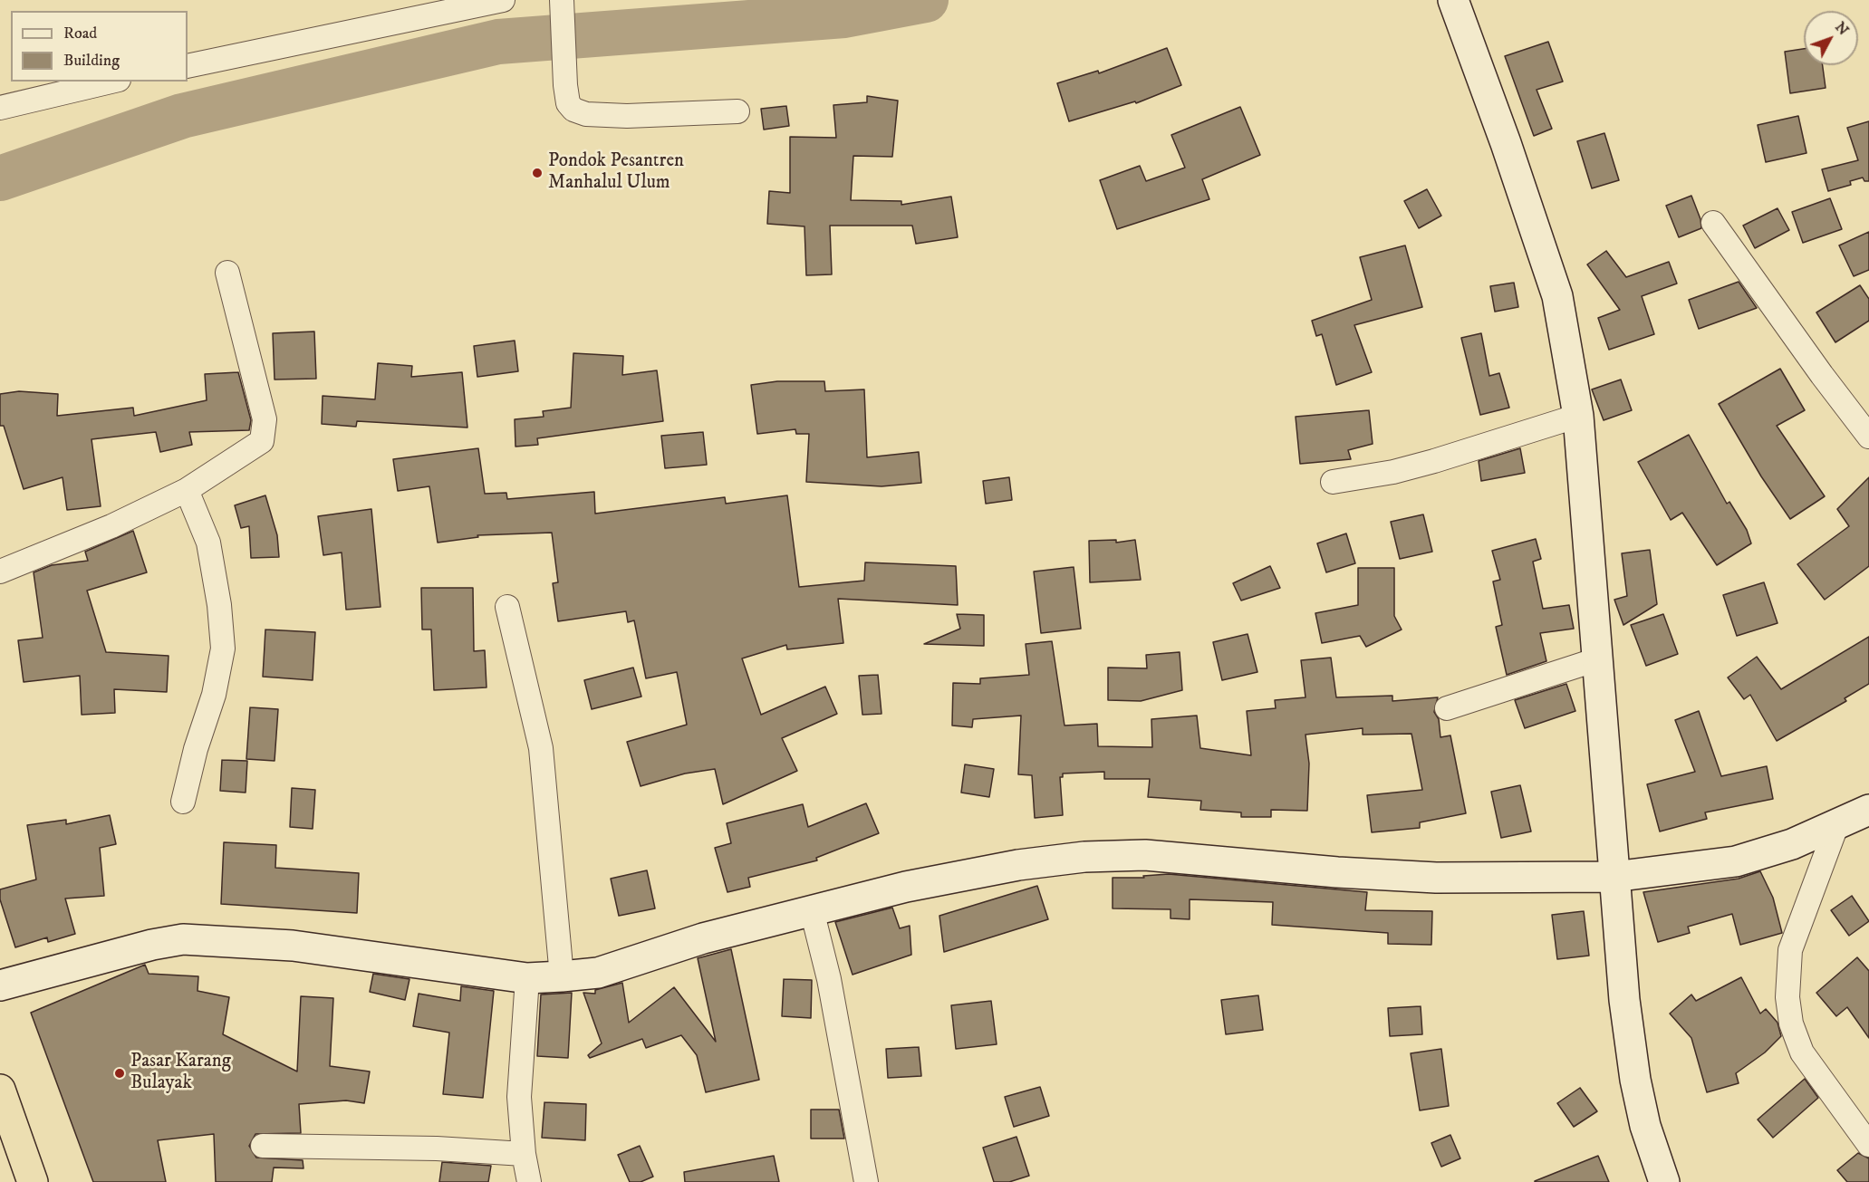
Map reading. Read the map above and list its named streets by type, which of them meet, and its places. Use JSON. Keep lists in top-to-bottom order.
{
  "places": ["Pondok Pesantren Manhalul Ulum", "Pasar Karang Bulayak"],
  "legend": ["Road", "Building"],
  "north": "top right"
}
